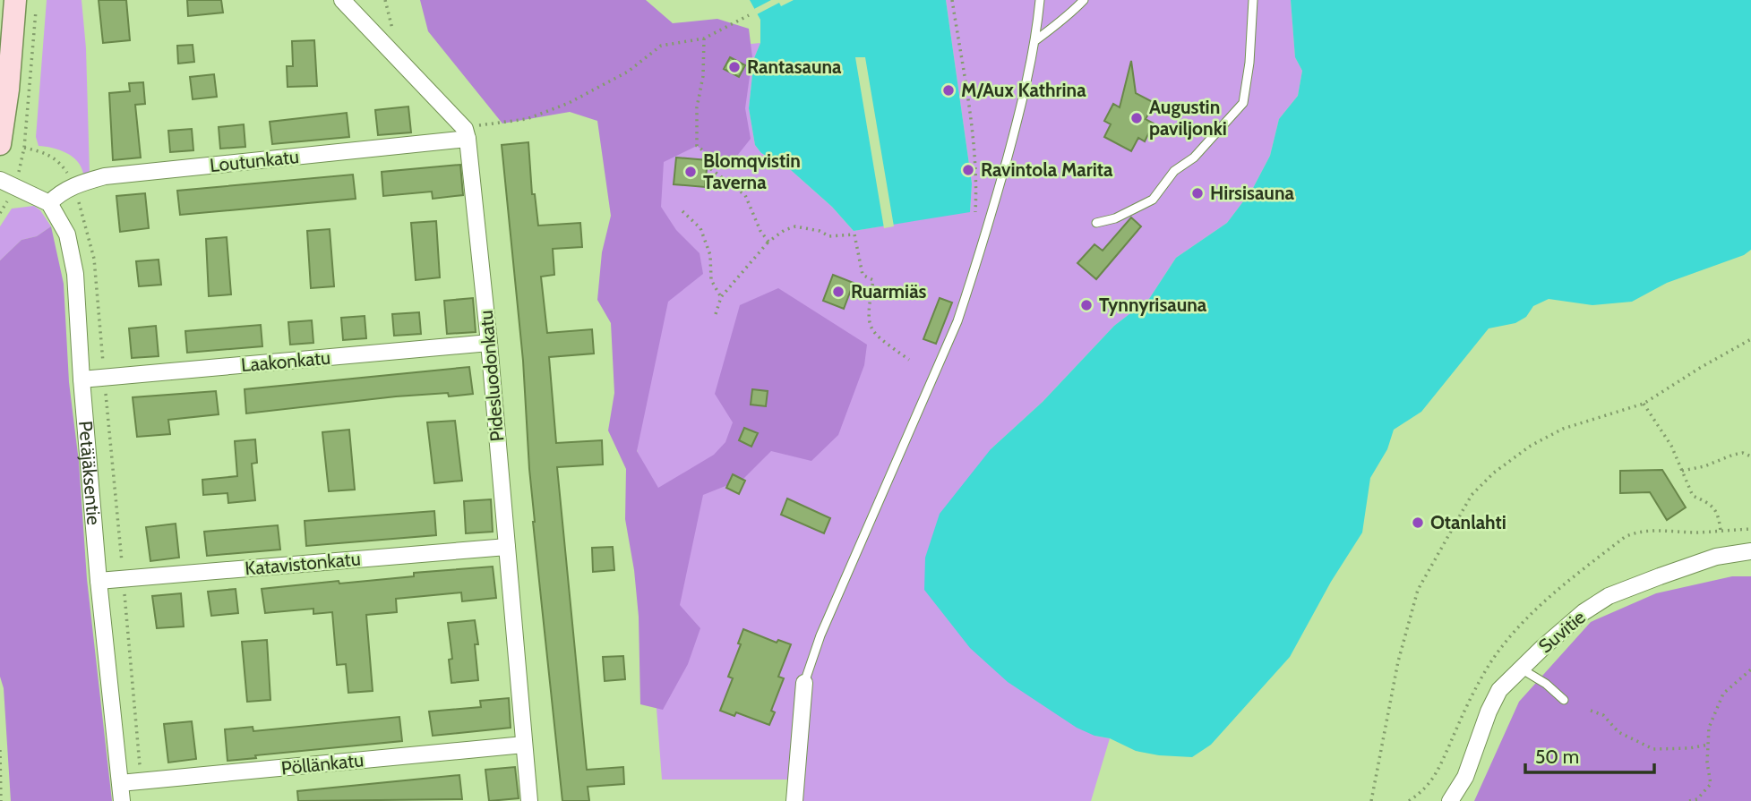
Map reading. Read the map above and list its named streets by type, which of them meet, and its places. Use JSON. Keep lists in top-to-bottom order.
{
  "streets": {
    "street": [
      "Loutunkatu",
      "Laakonkatu",
      "Pidesluodonkatu",
      "Petäjäksentie",
      "Katavistonkatu",
      "Suvitie",
      "Pöllänkatu"
    ]
  },
  "crossings": [
    ["Loutunkatu", "Pidesluodonkatu"],
    ["Loutunkatu", "Petäjäksentie"],
    ["Laakonkatu", "Pidesluodonkatu"],
    ["Laakonkatu", "Petäjäksentie"],
    ["Pidesluodonkatu", "Katavistonkatu"],
    ["Pidesluodonkatu", "Pöllänkatu"],
    ["Petäjäksentie", "Katavistonkatu"],
    ["Petäjäksentie", "Pöllänkatu"]
  ],
  "places": [
    "Rantasauna",
    "M/Aux Kathrina",
    "Augustin paviljonki",
    "Ravintola Marita",
    "Blomqvistin Taverna",
    "Hirsisauna",
    "Ruarmiäs",
    "Tynnyrisauna",
    "Otanlahti"
  ],
  "scale_bar": "50 m"
}
